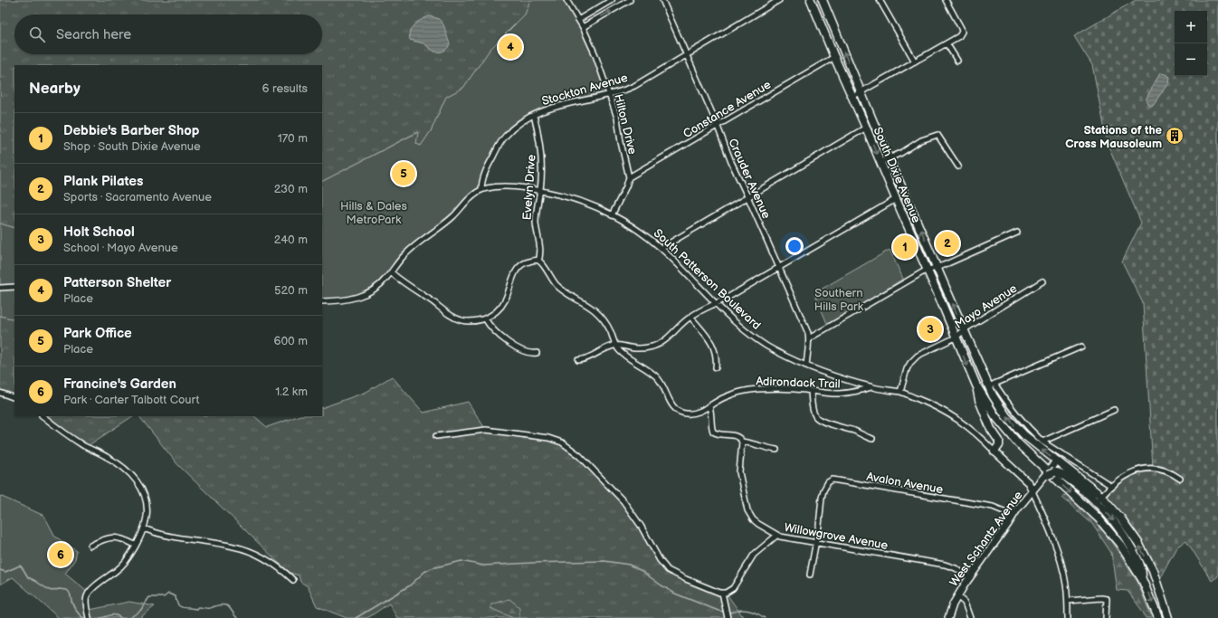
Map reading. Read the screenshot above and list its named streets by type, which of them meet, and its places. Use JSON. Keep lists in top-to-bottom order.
{
  "streets": {
    "main road": ["South Dixie Avenue", "West Schantz Avenue"],
    "street": [
      "Stockton Avenue",
      "Constance Avenue",
      "Hilton Drive",
      "Crauder Avenue",
      "Evelyn Drive",
      "South Patterson Boulevard",
      "Mayo Avenue",
      "Adirondack Trail",
      "Avalon Avenue",
      "Willowgrove Avenue"
    ]
  },
  "crossings": [
    ["Stockton Avenue", "Hilton Drive"],
    ["Stockton Avenue", "Crauder Avenue"],
    ["Stockton Avenue", "Evelyn Drive"],
    ["Stockton Avenue", "South Patterson Boulevard"],
    ["Constance Avenue", "Hilton Drive"],
    ["Constance Avenue", "South Dixie Avenue"],
    ["Constance Avenue", "Crauder Avenue"],
    ["South Dixie Avenue", "Mayo Avenue"],
    ["South Dixie Avenue", "West Schantz Avenue"],
    ["Crauder Avenue", "South Patterson Boulevard"],
    ["Evelyn Drive", "South Patterson Boulevard"],
    ["Evelyn Drive", "Adirondack Trail"],
    ["South Patterson Boulevard", "Mayo Avenue"],
    ["South Patterson Boulevard", "Adirondack Trail"],
    ["Avalon Avenue", "Willowgrove Avenue"],
    ["Avalon Avenue", "West Schantz Avenue"],
    ["Willowgrove Avenue", "West Schantz Avenue"]
  ],
  "parks": ["Hills & Dales MetroPark", "Southern Hills Park"],
  "places": {
    "building": ["Stations of the Cross Mausoleum"]
  },
  "page": {
    "map_buttons": ["+", "−"],
    "search": "Search here",
    "pins": [
      "4",
      "5",
      "2",
      "1",
      "3",
      "6"
    ],
    "heading": ["Nearby", "6 results"],
    "list": [
      {
        "mark": "1",
        "name": "Debbie's Barber Shop",
        "note": "Shop · South Dixie Avenue",
        "value": "170 m"
      },
      {
        "mark": "2",
        "name": "Plank Pilates",
        "note": "Sports · Sacramento Avenue",
        "value": "230 m"
      },
      {
        "mark": "3",
        "name": "Holt School",
        "note": "School · Mayo Avenue",
        "value": "240 m"
      },
      {
        "mark": "4",
        "name": "Patterson Shelter",
        "note": "Place",
        "value": "520 m"
      },
      {
        "mark": "5",
        "name": "Park Office",
        "note": "Place",
        "value": "600 m"
      },
      {
        "mark": "6",
        "name": "Francine's Garden",
        "note": "Park · Carter Talbott Court",
        "value": "1.2 km"
      }
    ]
  }
}
